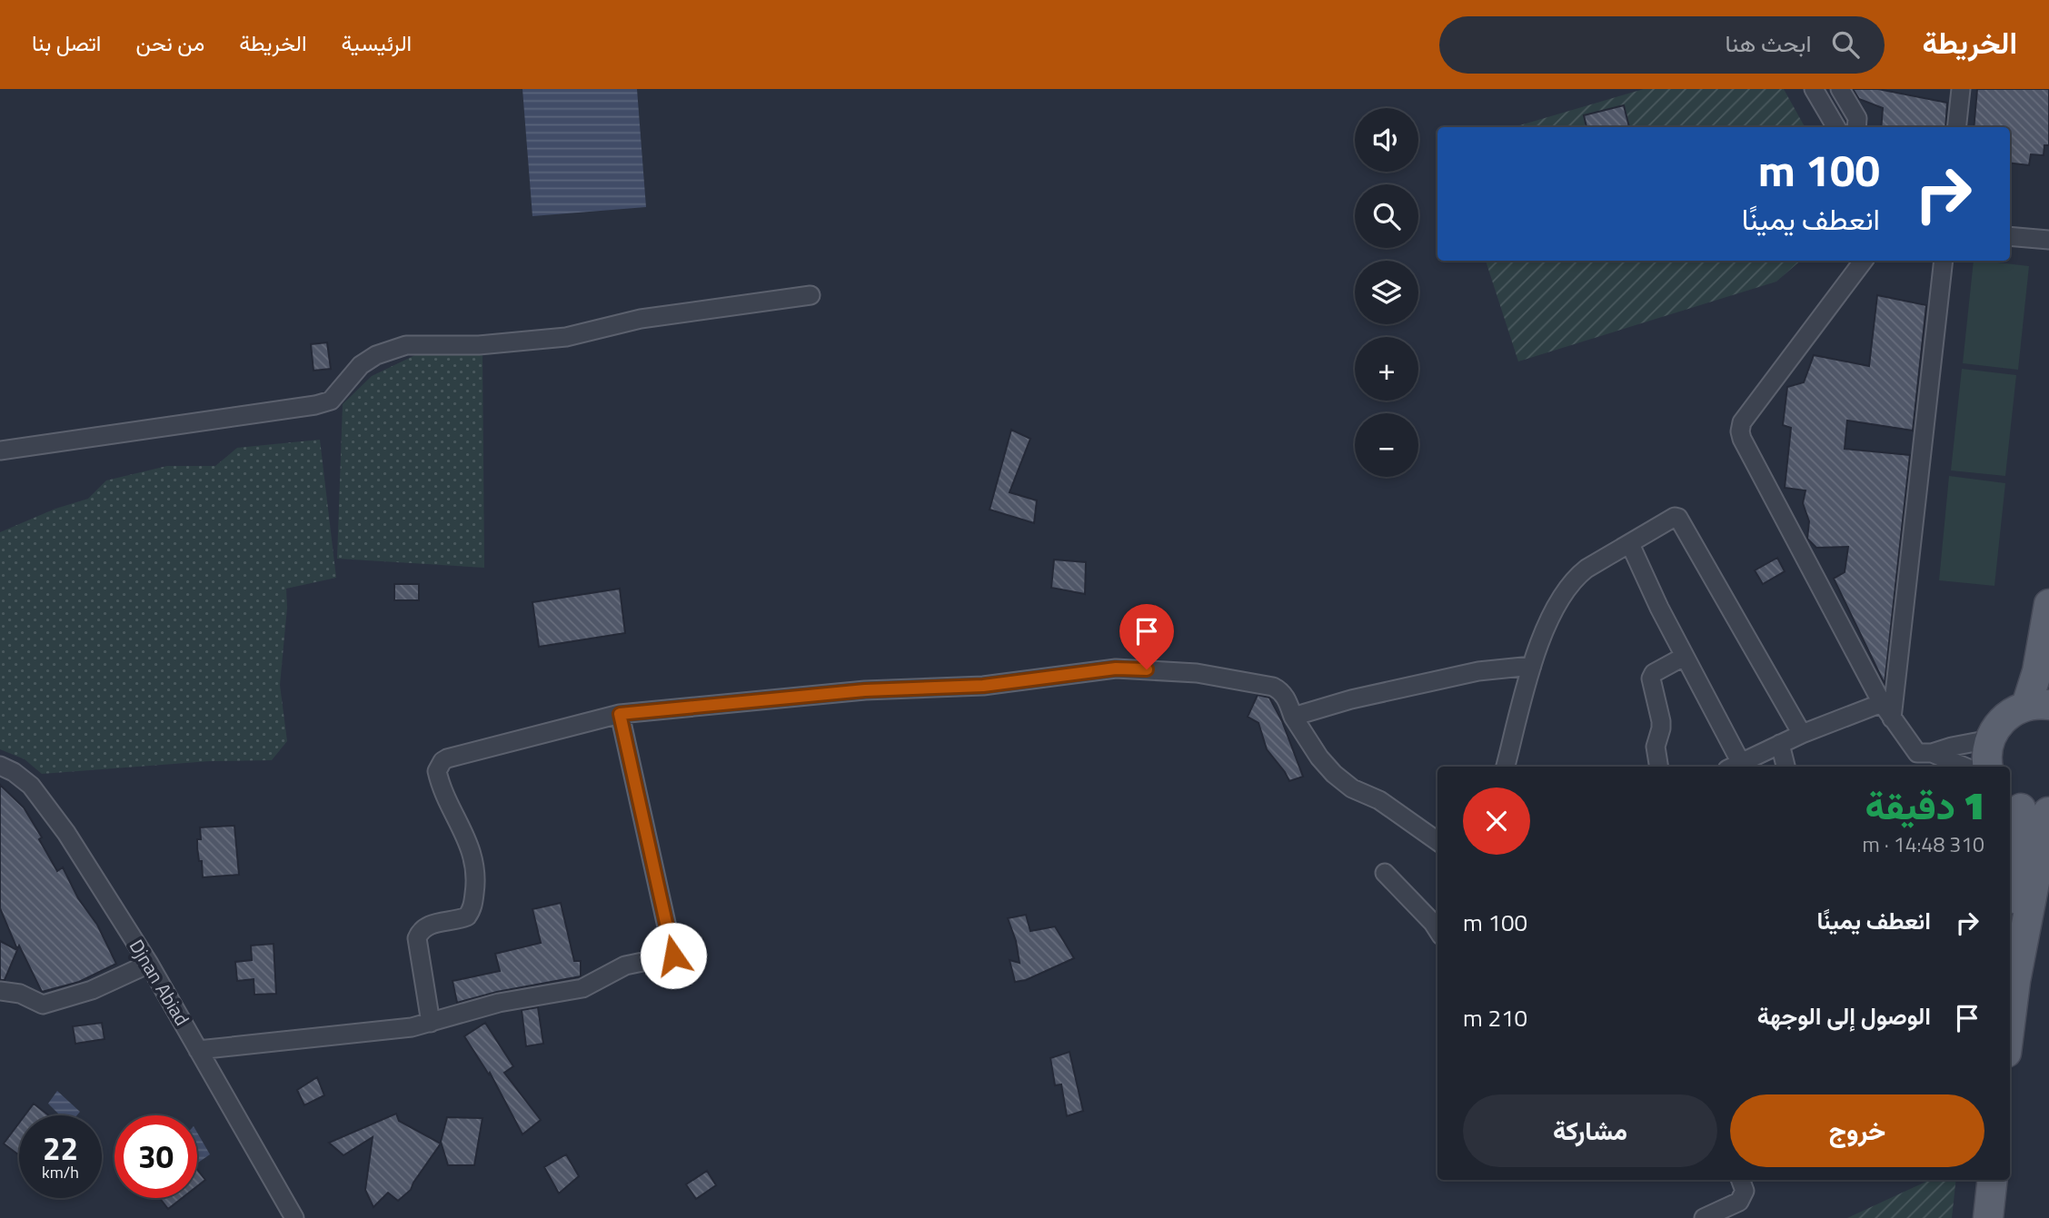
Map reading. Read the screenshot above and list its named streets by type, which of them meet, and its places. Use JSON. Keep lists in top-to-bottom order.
{
  "streets": {
    "street": ["Djnan Abiad"]
  },
  "page": {
    "header": "الخريطة",
    "search": "ابحث هنا",
    "nav": [
      "الرئيسية",
      "الخريطة",
      "من نحن",
      "اتصل بنا"
    ],
    "map_buttons": ["+", "−"],
    "turn": ["100 m", "انعطف يمينًا"],
    "heading": ["1 دقيقة", "310 m · 14:48"],
    "list": [
      {
        "name": "انعطف يمينًا",
        "value": "100 m"
      },
      {
        "name": "الوصول إلى الوجهة",
        "value": "210 m"
      }
    ],
    "buttons": ["خروج", "مشاركة"],
    "speed": "22 km/h",
    "limit": "30"
  }
}
